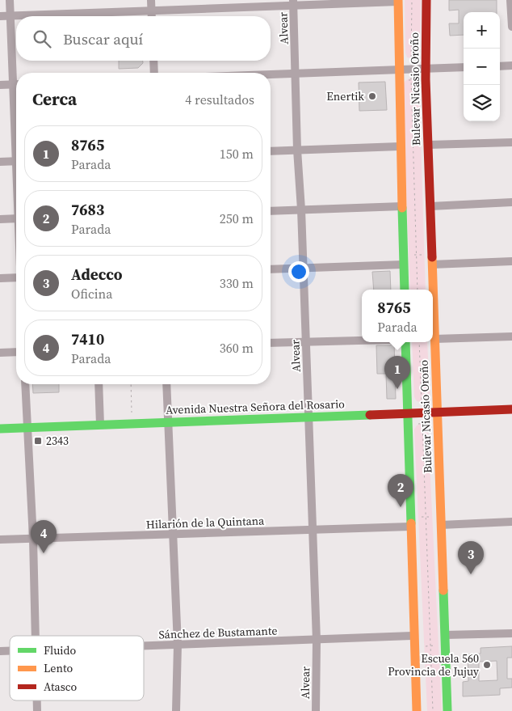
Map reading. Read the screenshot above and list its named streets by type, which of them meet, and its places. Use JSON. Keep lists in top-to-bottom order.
{
  "streets": {
    "main road": ["Bulevar Nicasio Oroño", "Avenida Nuestra Señora del Rosario"],
    "street": ["Alvear", "Hilarión de la Quintana", "Sánchez de Bustamante"]
  },
  "crossings": [
    ["Alvear", "Avenida Nuestra Señora del Rosario"],
    ["Alvear", "Hilarión de la Quintana"],
    ["Alvear", "Sánchez de Bustamante"],
    ["Bulevar Nicasio Oroño", "Avenida Nuestra Señora del Rosario"],
    ["Bulevar Nicasio Oroño", "Hilarión de la Quintana"],
    ["Bulevar Nicasio Oroño", "Sánchez de Bustamante"]
  ],
  "places": {
    "other": ["Enertik", "Escuela 560 Provincia de Jujuy"],
    "transit": ["2343"]
  },
  "legend": ["Fluido", "Lento", "Atasco"],
  "page": {
    "map_buttons": ["+", "−"],
    "search": "Buscar aquí",
    "heading": ["Cerca", "4 resultados"],
    "list": [
      {
        "mark": "1",
        "name": "8765",
        "note": "Parada",
        "value": "150 m"
      },
      {
        "mark": "2",
        "name": "7683",
        "note": "Parada",
        "value": "250 m"
      },
      {
        "mark": "3",
        "name": "Adecco",
        "note": "Oficina",
        "value": "330 m"
      },
      {
        "mark": "4",
        "name": "7410",
        "note": "Parada",
        "value": "360 m"
      }
    ],
    "popup": ["8765", "Parada"],
    "pins": [
      "1",
      "2",
      "4",
      "3"
    ]
  }
}
